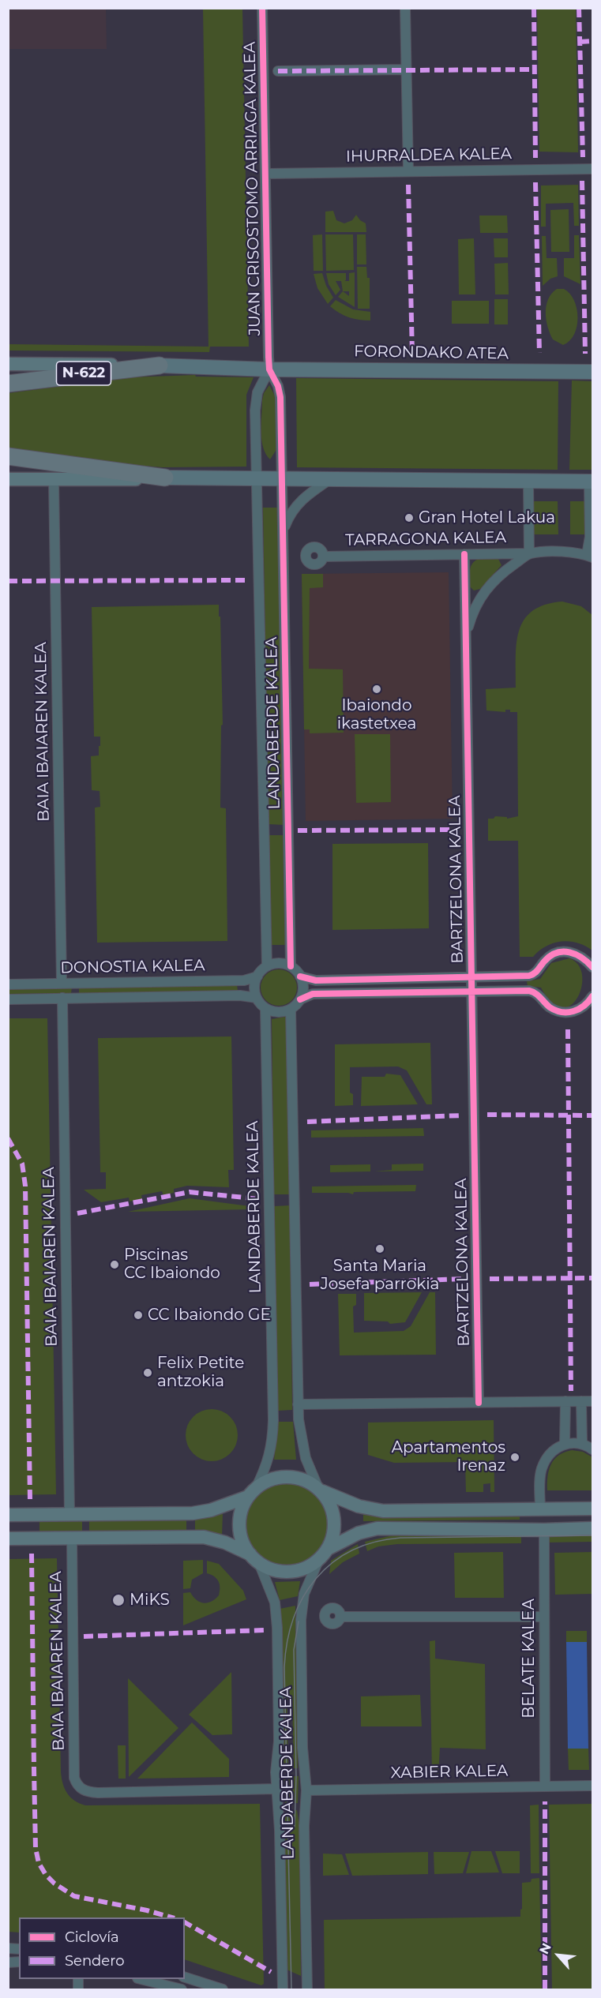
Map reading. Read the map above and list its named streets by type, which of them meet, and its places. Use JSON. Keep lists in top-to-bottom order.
{
  "streets": {
    "highway": ["N-622"],
    "main road": ["FORONDAKO ATEA"],
    "street": [
      "IHURRALDEA KALEA",
      "JUAN CRISOSTOMO ARRIAGA KALEA",
      "TARRAGONA KALEA",
      "LANDABERDE KALEA",
      "BAIA IBAIAREN KALEA",
      "BARTZELONA KALEA",
      "DONOSTIA KALEA",
      "BELATE KALEA",
      "XABIER KALEA"
    ]
  },
  "crossings": [
    ["IHURRALDEA KALEA", "JUAN CRISOSTOMO ARRIAGA KALEA"],
    ["JUAN CRISOSTOMO ARRIAGA KALEA", "FORONDAKO ATEA"],
    ["FORONDAKO ATEA", "N-622"],
    ["TARRAGONA KALEA", "BARTZELONA KALEA"],
    ["LANDABERDE KALEA", "BAIA IBAIAREN KALEA"],
    ["LANDABERDE KALEA", "DONOSTIA KALEA"],
    ["LANDABERDE KALEA", "XABIER KALEA"],
    ["BAIA IBAIAREN KALEA", "DONOSTIA KALEA"],
    ["BELATE KALEA", "XABIER KALEA"]
  ],
  "places": [
    "Gran Hotel Lakua",
    "Ibaiondo ikastetxea",
    "Santa Maria Josefa parrokia",
    "Piscinas CC Ibaiondo",
    "CC Ibaiondo GE",
    "Felix Petite antzokia",
    "Apartamentos Irenaz",
    "MiKS"
  ],
  "legend": ["Ciclovía", "Sendero"],
  "north": "top left"
}
